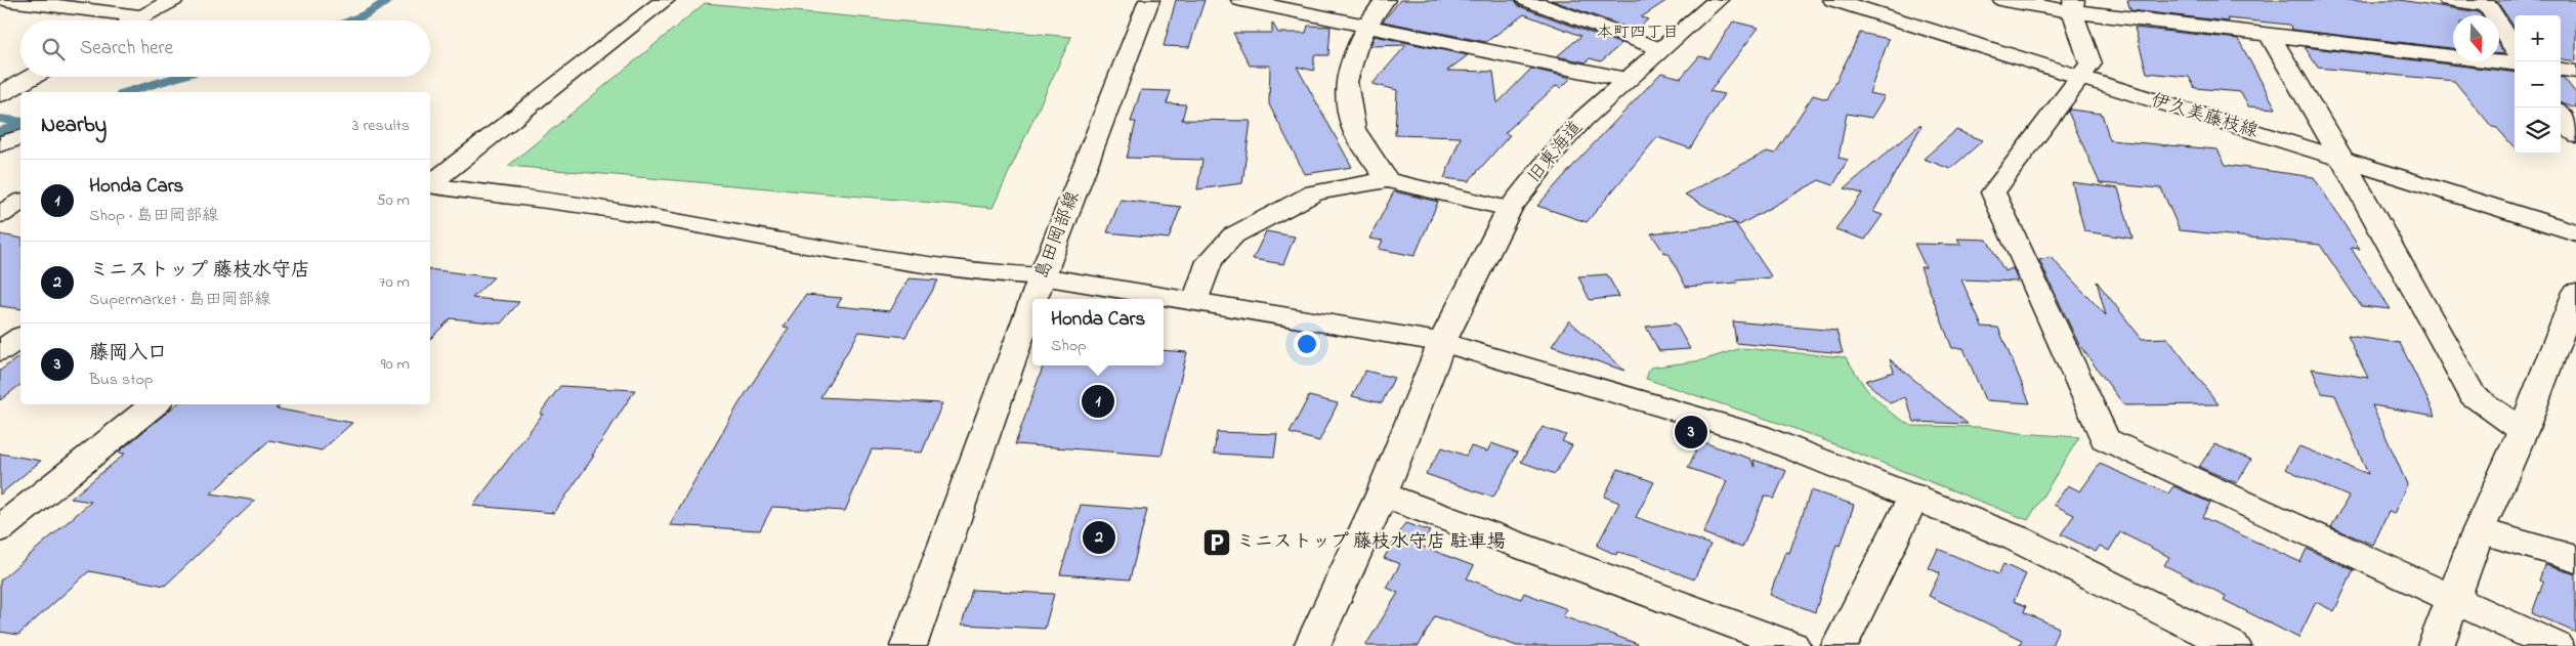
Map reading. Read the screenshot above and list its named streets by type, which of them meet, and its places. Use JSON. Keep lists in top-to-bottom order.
{
  "streets": {
    "street": ["伊久美藤枝線", "旧東海道", "島田岡部線"]
  },
  "districts": ["本町四丁目"],
  "places": {
    "parking": ["ミニストップ 藤枝水守店 駐車場"]
  },
  "north": "bottom",
  "page": {
    "map_buttons": ["+", "−"],
    "search": "Search here",
    "heading": ["Nearby", "3 results"],
    "list": [
      {
        "mark": "1",
        "name": "Honda Cars",
        "note": "Shop · 島田岡部線",
        "value": "50 m"
      },
      {
        "mark": "2",
        "name": "ミニストップ 藤枝水守店",
        "note": "Supermarket · 島田岡部線",
        "value": "70 m"
      },
      {
        "mark": "3",
        "name": "藤岡入口",
        "note": "Bus stop",
        "value": "90 m"
      }
    ],
    "popup": ["Honda Cars", "Shop"],
    "pins": ["1", "3", "2"]
  }
}
